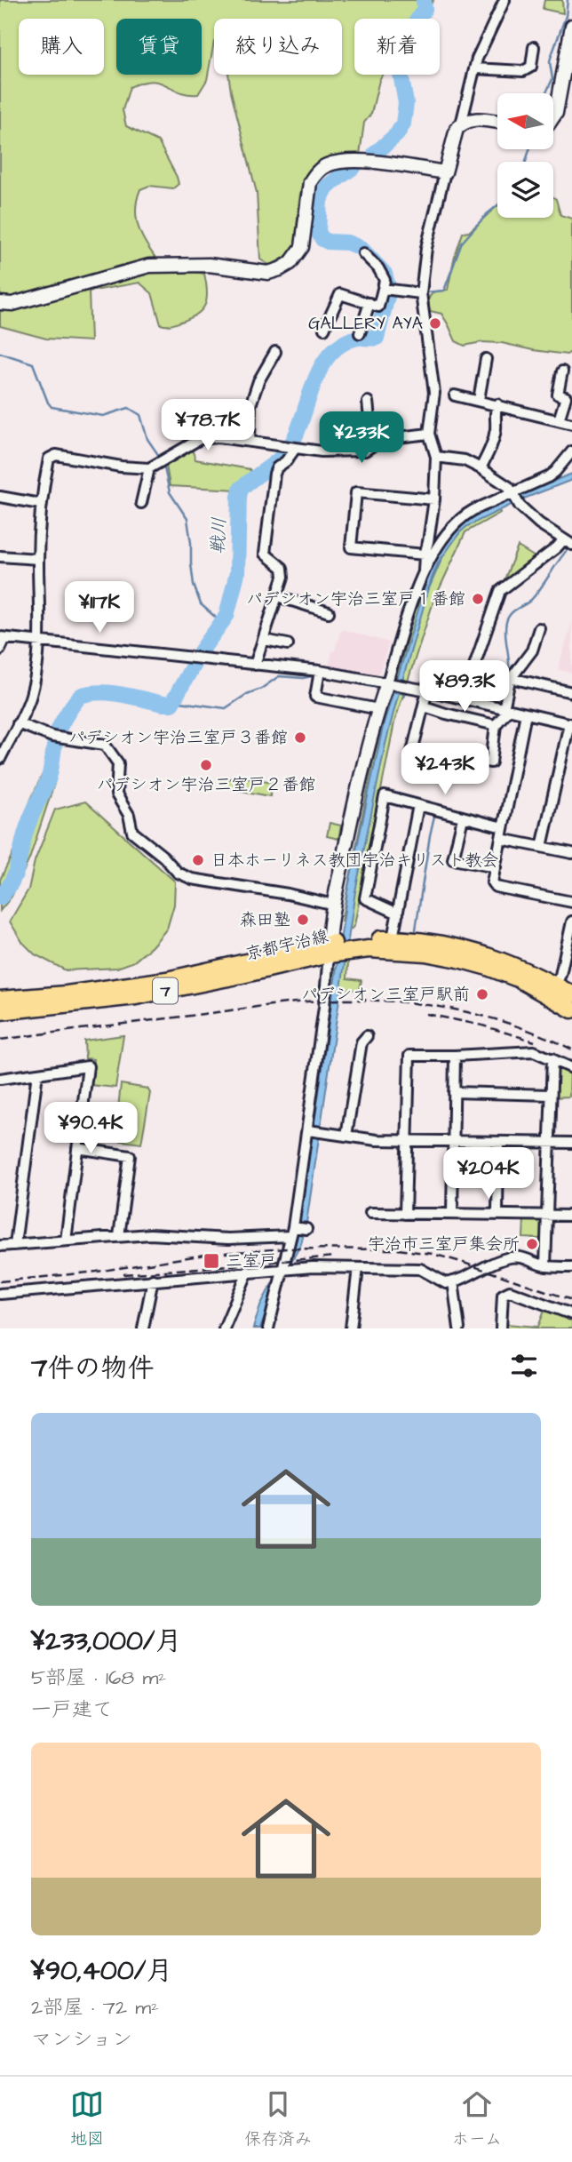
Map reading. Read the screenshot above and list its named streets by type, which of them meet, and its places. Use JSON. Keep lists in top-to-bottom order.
{
  "streets": {
    "main road": ["京都宇治線", "7"]
  },
  "water": ["戦川"],
  "places": {
    "other": [
      "GALLERY AYA",
      "パデシオン宇治三室戸１番館",
      "パデシオン宇治三室戸３番館",
      "パデシオン宇治三室戸２番館",
      "日本ホーリネス教団宇治キリスト教会",
      "森田塾",
      "パデシオン三室戸駅前",
      "宇治市三室戸集会所"
    ],
    "transit": ["三室戸"]
  },
  "north": "left",
  "page": {
    "chip": [
      "購入",
      "賃貸",
      "絞り込み",
      "新着"
    ],
    "price": [
      "¥78.7K",
      "¥233K",
      "¥117K",
      "¥89.3K",
      "¥243K",
      "¥90.4K",
      "¥204K"
    ],
    "heading": "7件の物件",
    "list": [
      {
        "name": "¥233,000/月",
        "note": "5部屋 · 168 m² · 一戸建て"
      },
      {
        "name": "¥90,400/月",
        "note": "2部屋 · 72 m² · マンション"
      }
    ],
    "tabs": ["地図", "保存済み", "ホーム"]
  }
}
